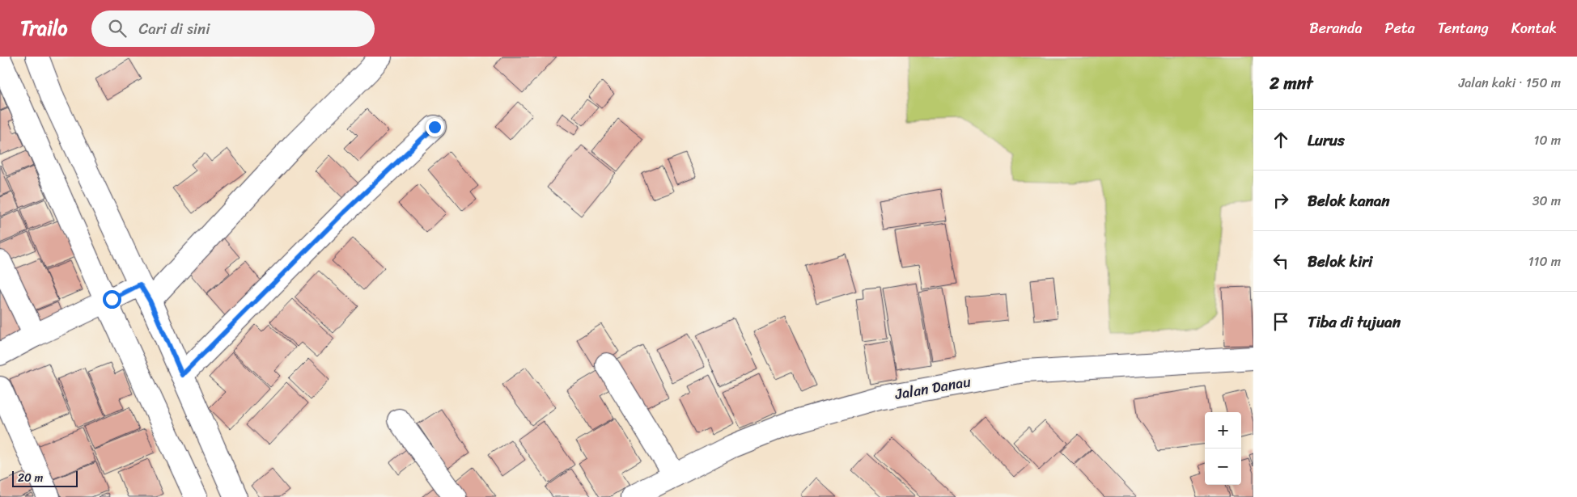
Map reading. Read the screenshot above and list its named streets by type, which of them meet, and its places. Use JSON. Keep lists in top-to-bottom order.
{
  "streets": {
    "street": ["Jalan Danau"]
  },
  "scale_bar": "20 m",
  "page": {
    "header": "Trailo",
    "search": "Cari di sini",
    "nav": [
      "Beranda",
      "Peta",
      "Tentang",
      "Kontak"
    ],
    "heading": ["2 mnt", "Jalan kaki · 150 m"],
    "list": [
      ["Lurus", "10 m"],
      ["Belok kanan", "30 m"],
      ["Belok kiri", "110 m"],
      "Tiba di tujuan"
    ],
    "map_buttons": ["+", "−"],
    "scale": "20 m"
  }
}
